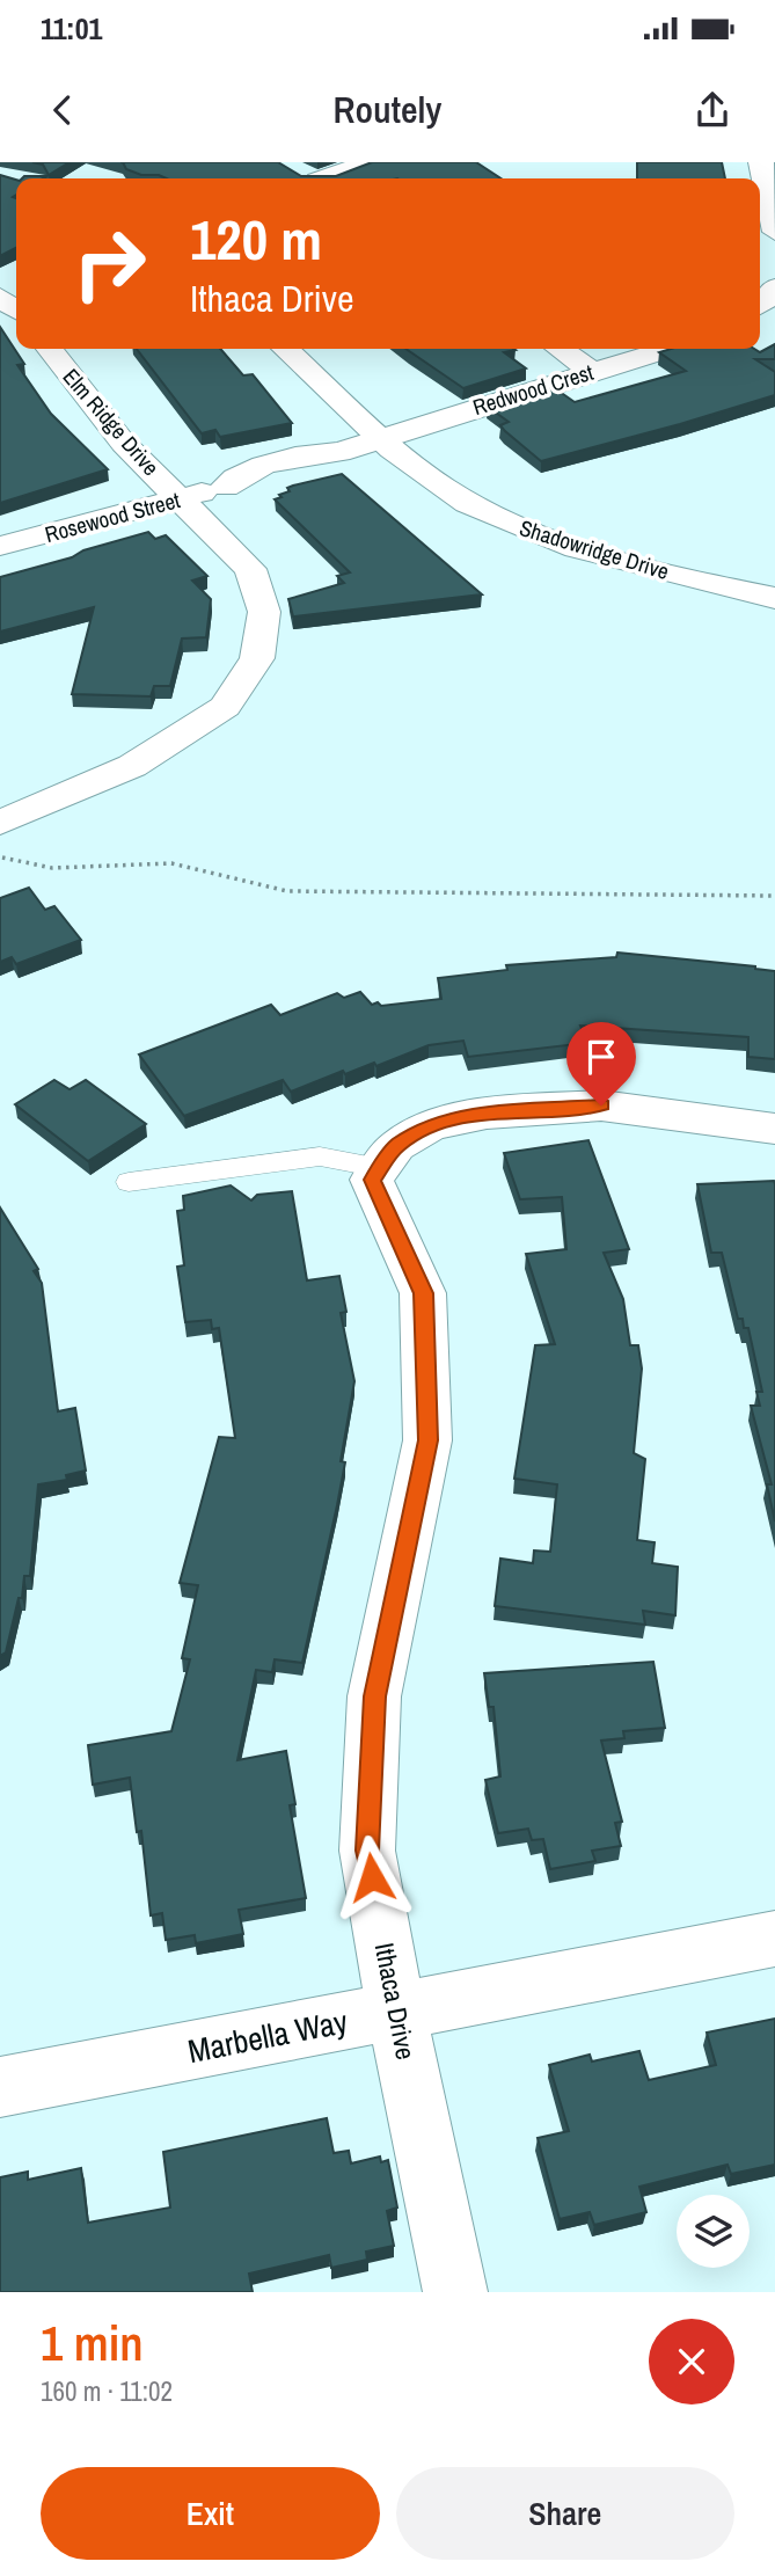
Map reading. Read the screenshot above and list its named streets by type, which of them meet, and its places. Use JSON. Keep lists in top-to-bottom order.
{
  "streets": {
    "street": [
      "Redwood Crest",
      "Elm Ridge Drive",
      "Rosewood Street",
      "Shadowridge Drive",
      "Ithaca Drive",
      "Marbella Way"
    ]
  },
  "crossings": [
    ["Redwood Crest", "Rosewood Street"],
    ["Redwood Crest", "Shadowridge Drive"],
    ["Elm Ridge Drive", "Rosewood Street"],
    ["Rosewood Street", "Shadowridge Drive"],
    ["Ithaca Drive", "Marbella Way"]
  ],
  "page": {
    "status": "11:01",
    "header": "Routely",
    "turn": ["120 m", "Ithaca Drive"],
    "heading": ["1 min", "160 m · 11:02"],
    "buttons": ["Exit", "Share"]
  }
}
